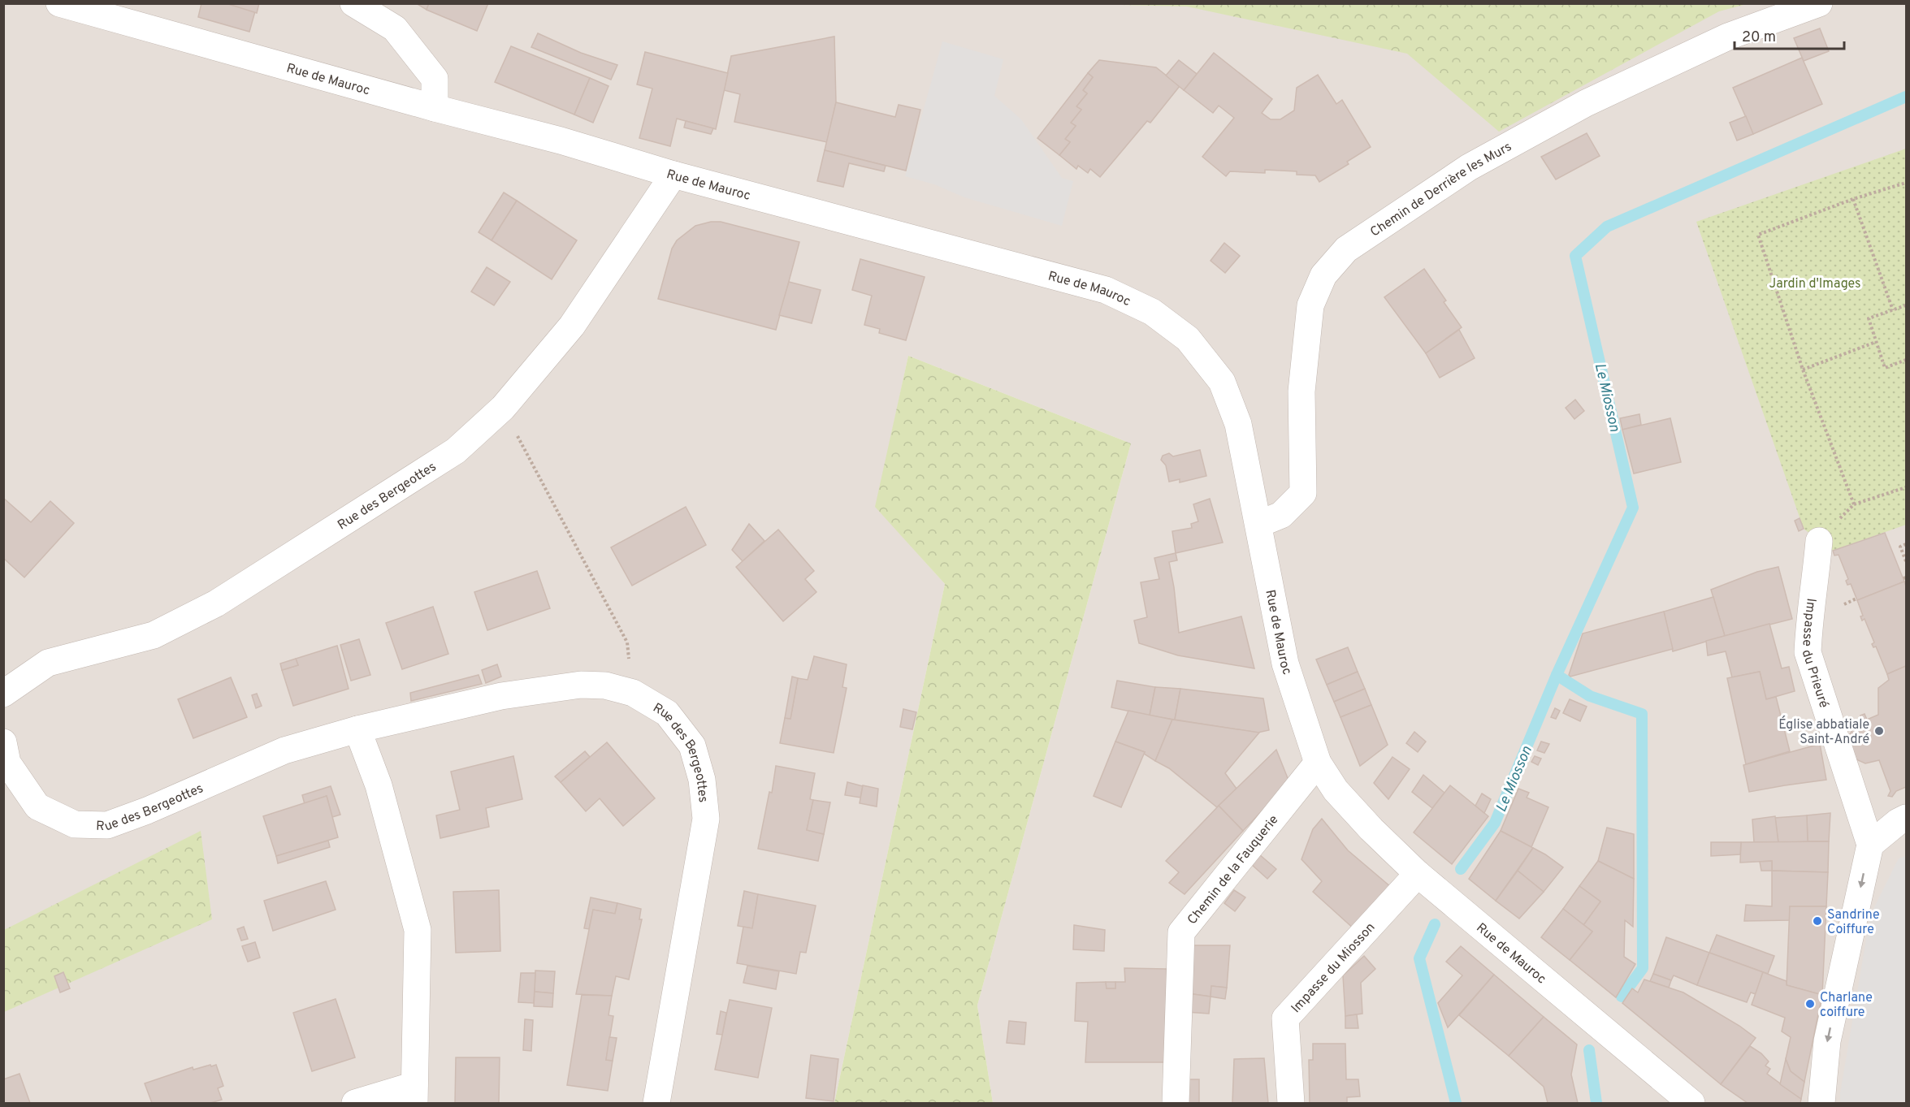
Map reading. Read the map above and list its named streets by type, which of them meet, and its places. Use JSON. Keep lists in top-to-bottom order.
{
  "streets": {
    "street": [
      "Rue de Mauroc",
      "Chemin de Derrière les Murs",
      "Rue des Bergeottes",
      "Impasse du Prieuré",
      "Chemin de la Fauquerie",
      "Impasse du Miosson"
    ]
  },
  "crossings": [
    ["Rue de Mauroc", "Chemin de Derrière les Murs"],
    ["Rue de Mauroc", "Rue des Bergeottes"],
    ["Rue de Mauroc", "Chemin de la Fauquerie"],
    ["Rue de Mauroc", "Impasse du Miosson"]
  ],
  "water": ["Le Miosson"],
  "parks": ["Jardin d'Images"],
  "places": ["Église abbatiale Saint-André", "Sandrine Coiffure", "Charlane coiffure"],
  "scale_bar": "20 m"
}
